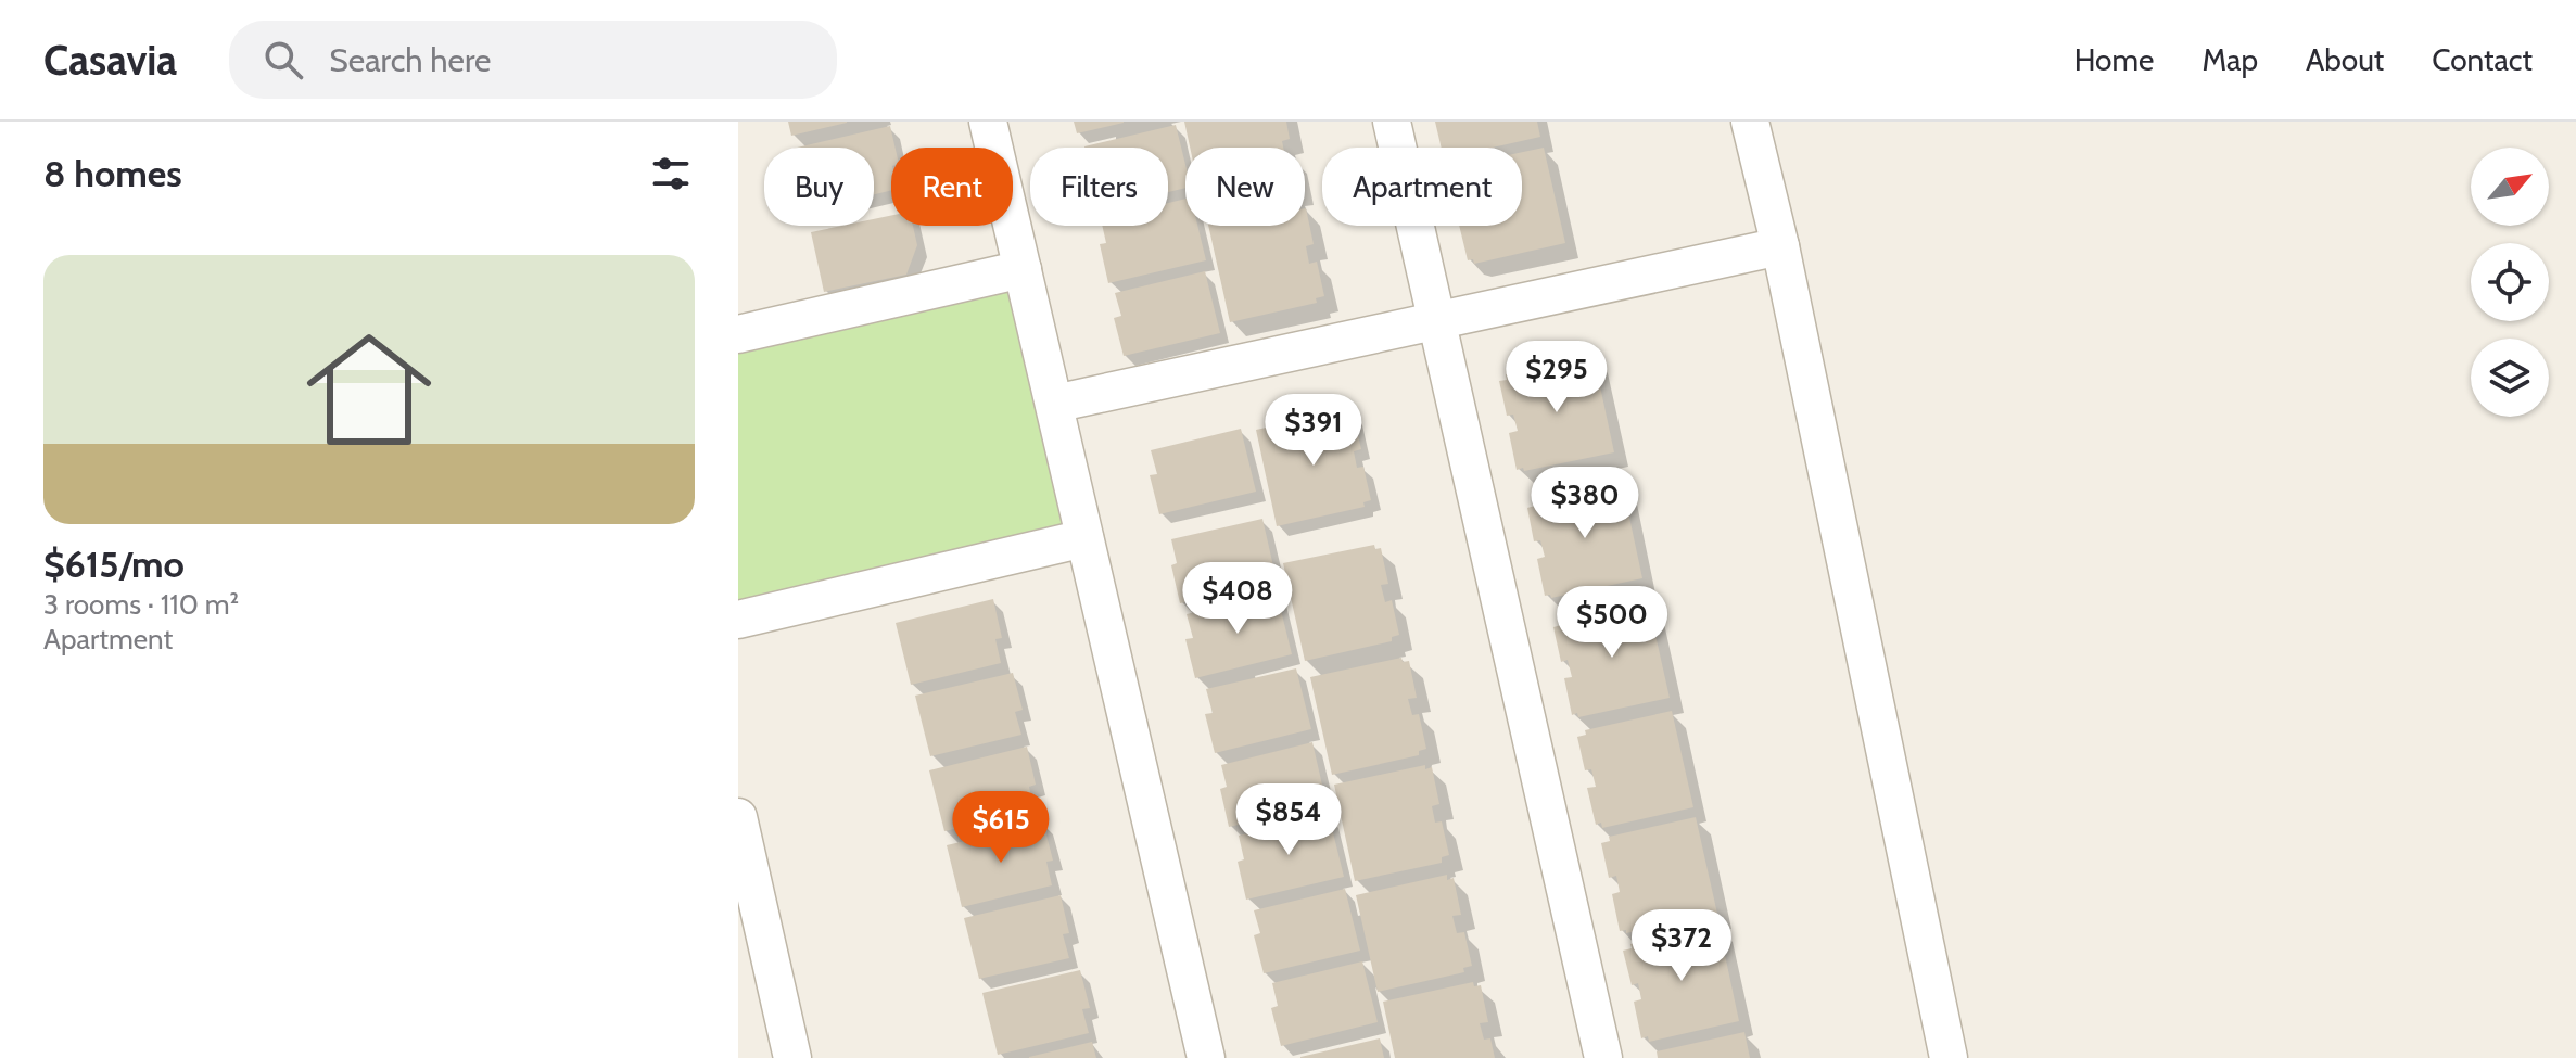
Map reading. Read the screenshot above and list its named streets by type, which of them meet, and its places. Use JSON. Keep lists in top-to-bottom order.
{
  "north": "top right",
  "page": {
    "header": "Casavia",
    "search": "Search here",
    "nav": [
      "Home",
      "Map",
      "About",
      "Contact"
    ],
    "heading": "8 homes",
    "chip": [
      "Buy",
      "Rent",
      "Filters",
      "New",
      "Apartment"
    ],
    "list": [
      {
        "name": "$615/mo",
        "note": "3 rooms · 110 m² · Apartment"
      }
    ],
    "price": [
      "$295",
      "$391",
      "$380",
      "$408",
      "$500",
      "$854",
      "$615",
      "$372"
    ]
  }
}
